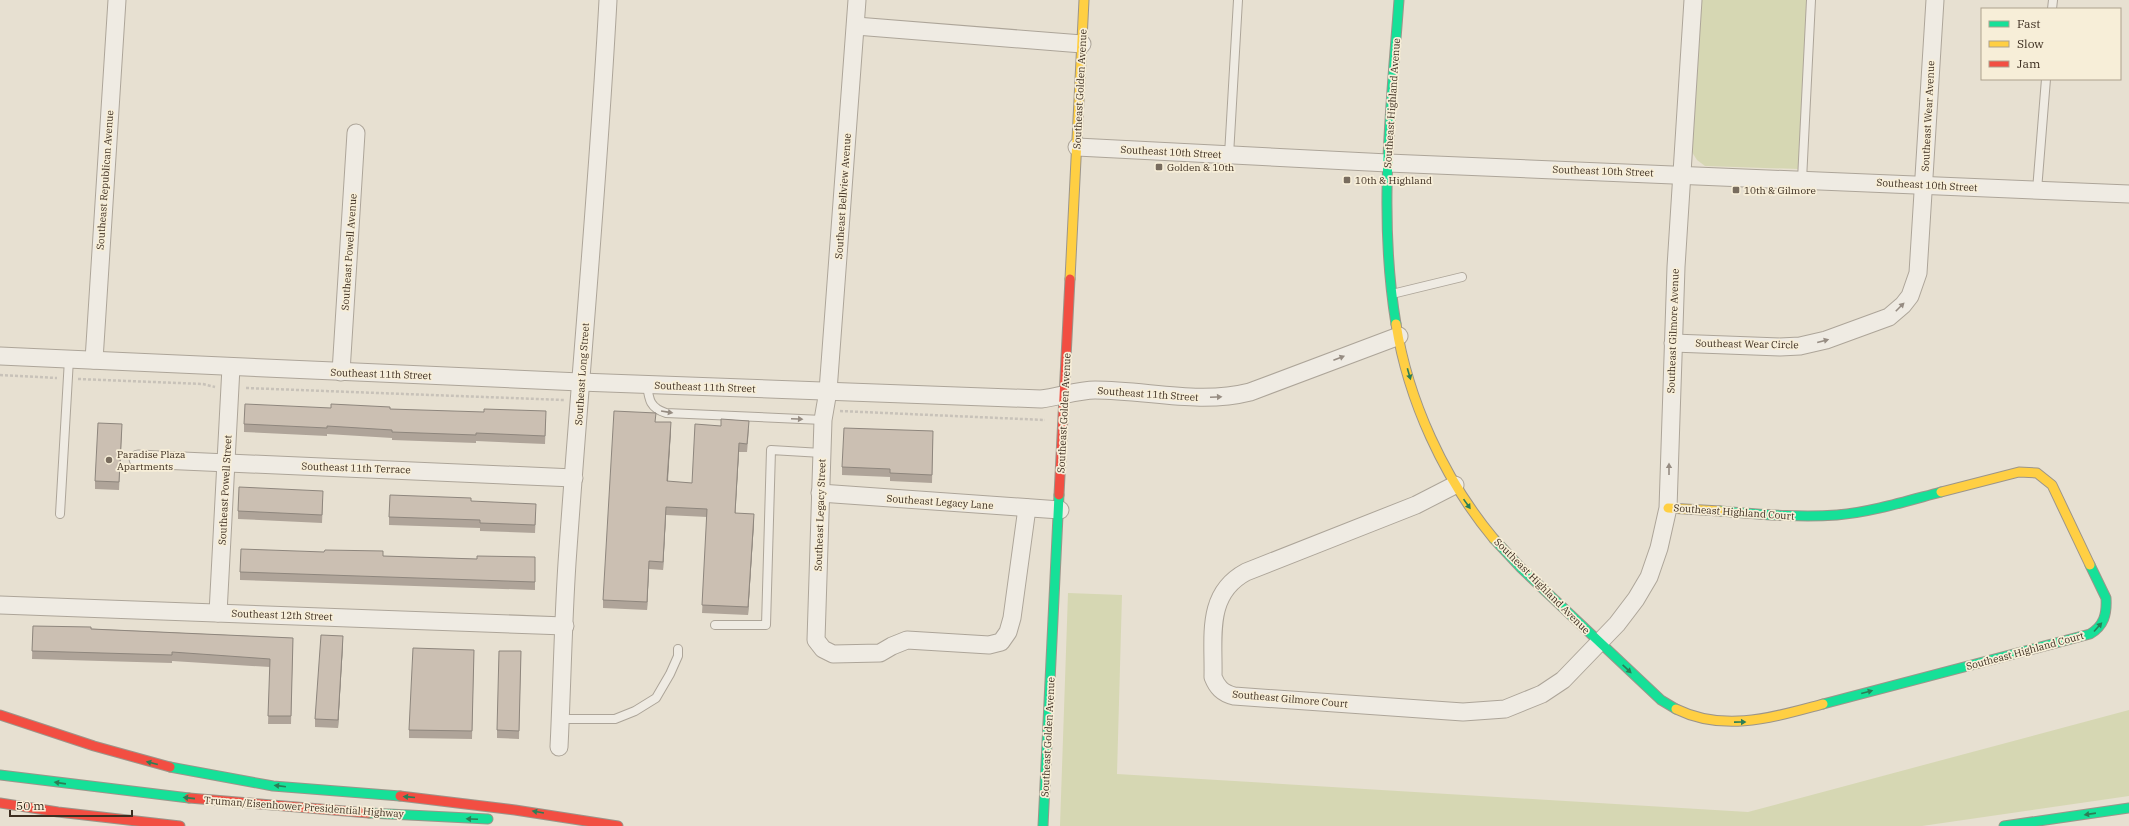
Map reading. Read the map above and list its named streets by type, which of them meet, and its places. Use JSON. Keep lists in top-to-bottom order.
{
  "streets": {
    "main road": [
      "Southeast Golden Avenue",
      "Southeast Highland Avenue",
      "Southeast Highland Court",
      "Truman/Eisenhower Presidential Highway"
    ],
    "street": [
      "Southeast Wear Avenue",
      "Southeast 10th Street",
      "Southeast Republican Avenue",
      "Southeast Bellview Avenue",
      "Southeast Powell Avenue",
      "Southeast Gilmore Avenue",
      "Southeast Wear Circle",
      "Southeast 11th Street",
      "Southeast Long Street",
      "Southeast 11th Terrace",
      "Southeast Powell Street",
      "Southeast Legacy Lane",
      "Southeast Legacy Street",
      "Southeast 12th Street",
      "Southeast Gilmore Court"
    ]
  },
  "crossings": [
    ["Southeast Golden Avenue", "Southeast 10th Street"],
    ["Southeast Golden Avenue", "Southeast 11th Street"],
    ["Southeast Golden Avenue", "Southeast Legacy Lane"],
    ["Southeast Highland Avenue", "Southeast 10th Street"],
    ["Southeast Highland Avenue", "Southeast Gilmore Avenue"],
    ["Southeast Highland Avenue", "Southeast 11th Street"],
    ["Southeast Highland Avenue", "Southeast Highland Court"],
    ["Southeast Highland Avenue", "Southeast Gilmore Court"],
    ["Southeast Wear Avenue", "Southeast 10th Street"],
    ["Southeast Wear Avenue", "Southeast Wear Circle"],
    ["Southeast 10th Street", "Southeast Gilmore Avenue"],
    ["Southeast Republican Avenue", "Southeast 11th Street"],
    ["Southeast Bellview Avenue", "Southeast 11th Street"],
    ["Southeast Bellview Avenue", "Southeast Legacy Street"],
    ["Southeast Powell Avenue", "Southeast 11th Street"],
    ["Southeast Gilmore Avenue", "Southeast Wear Circle"],
    ["Southeast Gilmore Avenue", "Southeast Highland Court"],
    ["Southeast Gilmore Avenue", "Southeast Gilmore Court"],
    ["Southeast 11th Street", "Southeast Long Street"],
    ["Southeast 11th Street", "Southeast Powell Street"],
    ["Southeast 11th Street", "Southeast Legacy Street"],
    ["Southeast Long Street", "Southeast 11th Terrace"],
    ["Southeast Long Street", "Southeast 12th Street"],
    ["Southeast 11th Terrace", "Southeast Powell Street"],
    ["Southeast Powell Street", "Southeast 12th Street"],
    ["Southeast Legacy Lane", "Southeast Legacy Street"],
    ["Southeast Highland Court", "Southeast Gilmore Court"]
  ],
  "one_way": ["Southeast Highland Avenue", "Southeast Wear Avenue", "Southeast Wear Circle"],
  "places": {
    "transit": ["Golden & 10th", "10th & Highland", "10th & Gilmore"],
    "other": ["Paradise Plaza Apartments"]
  },
  "legend": ["Fast", "Slow", "Jam"],
  "scale_bar": "50 m"
}
